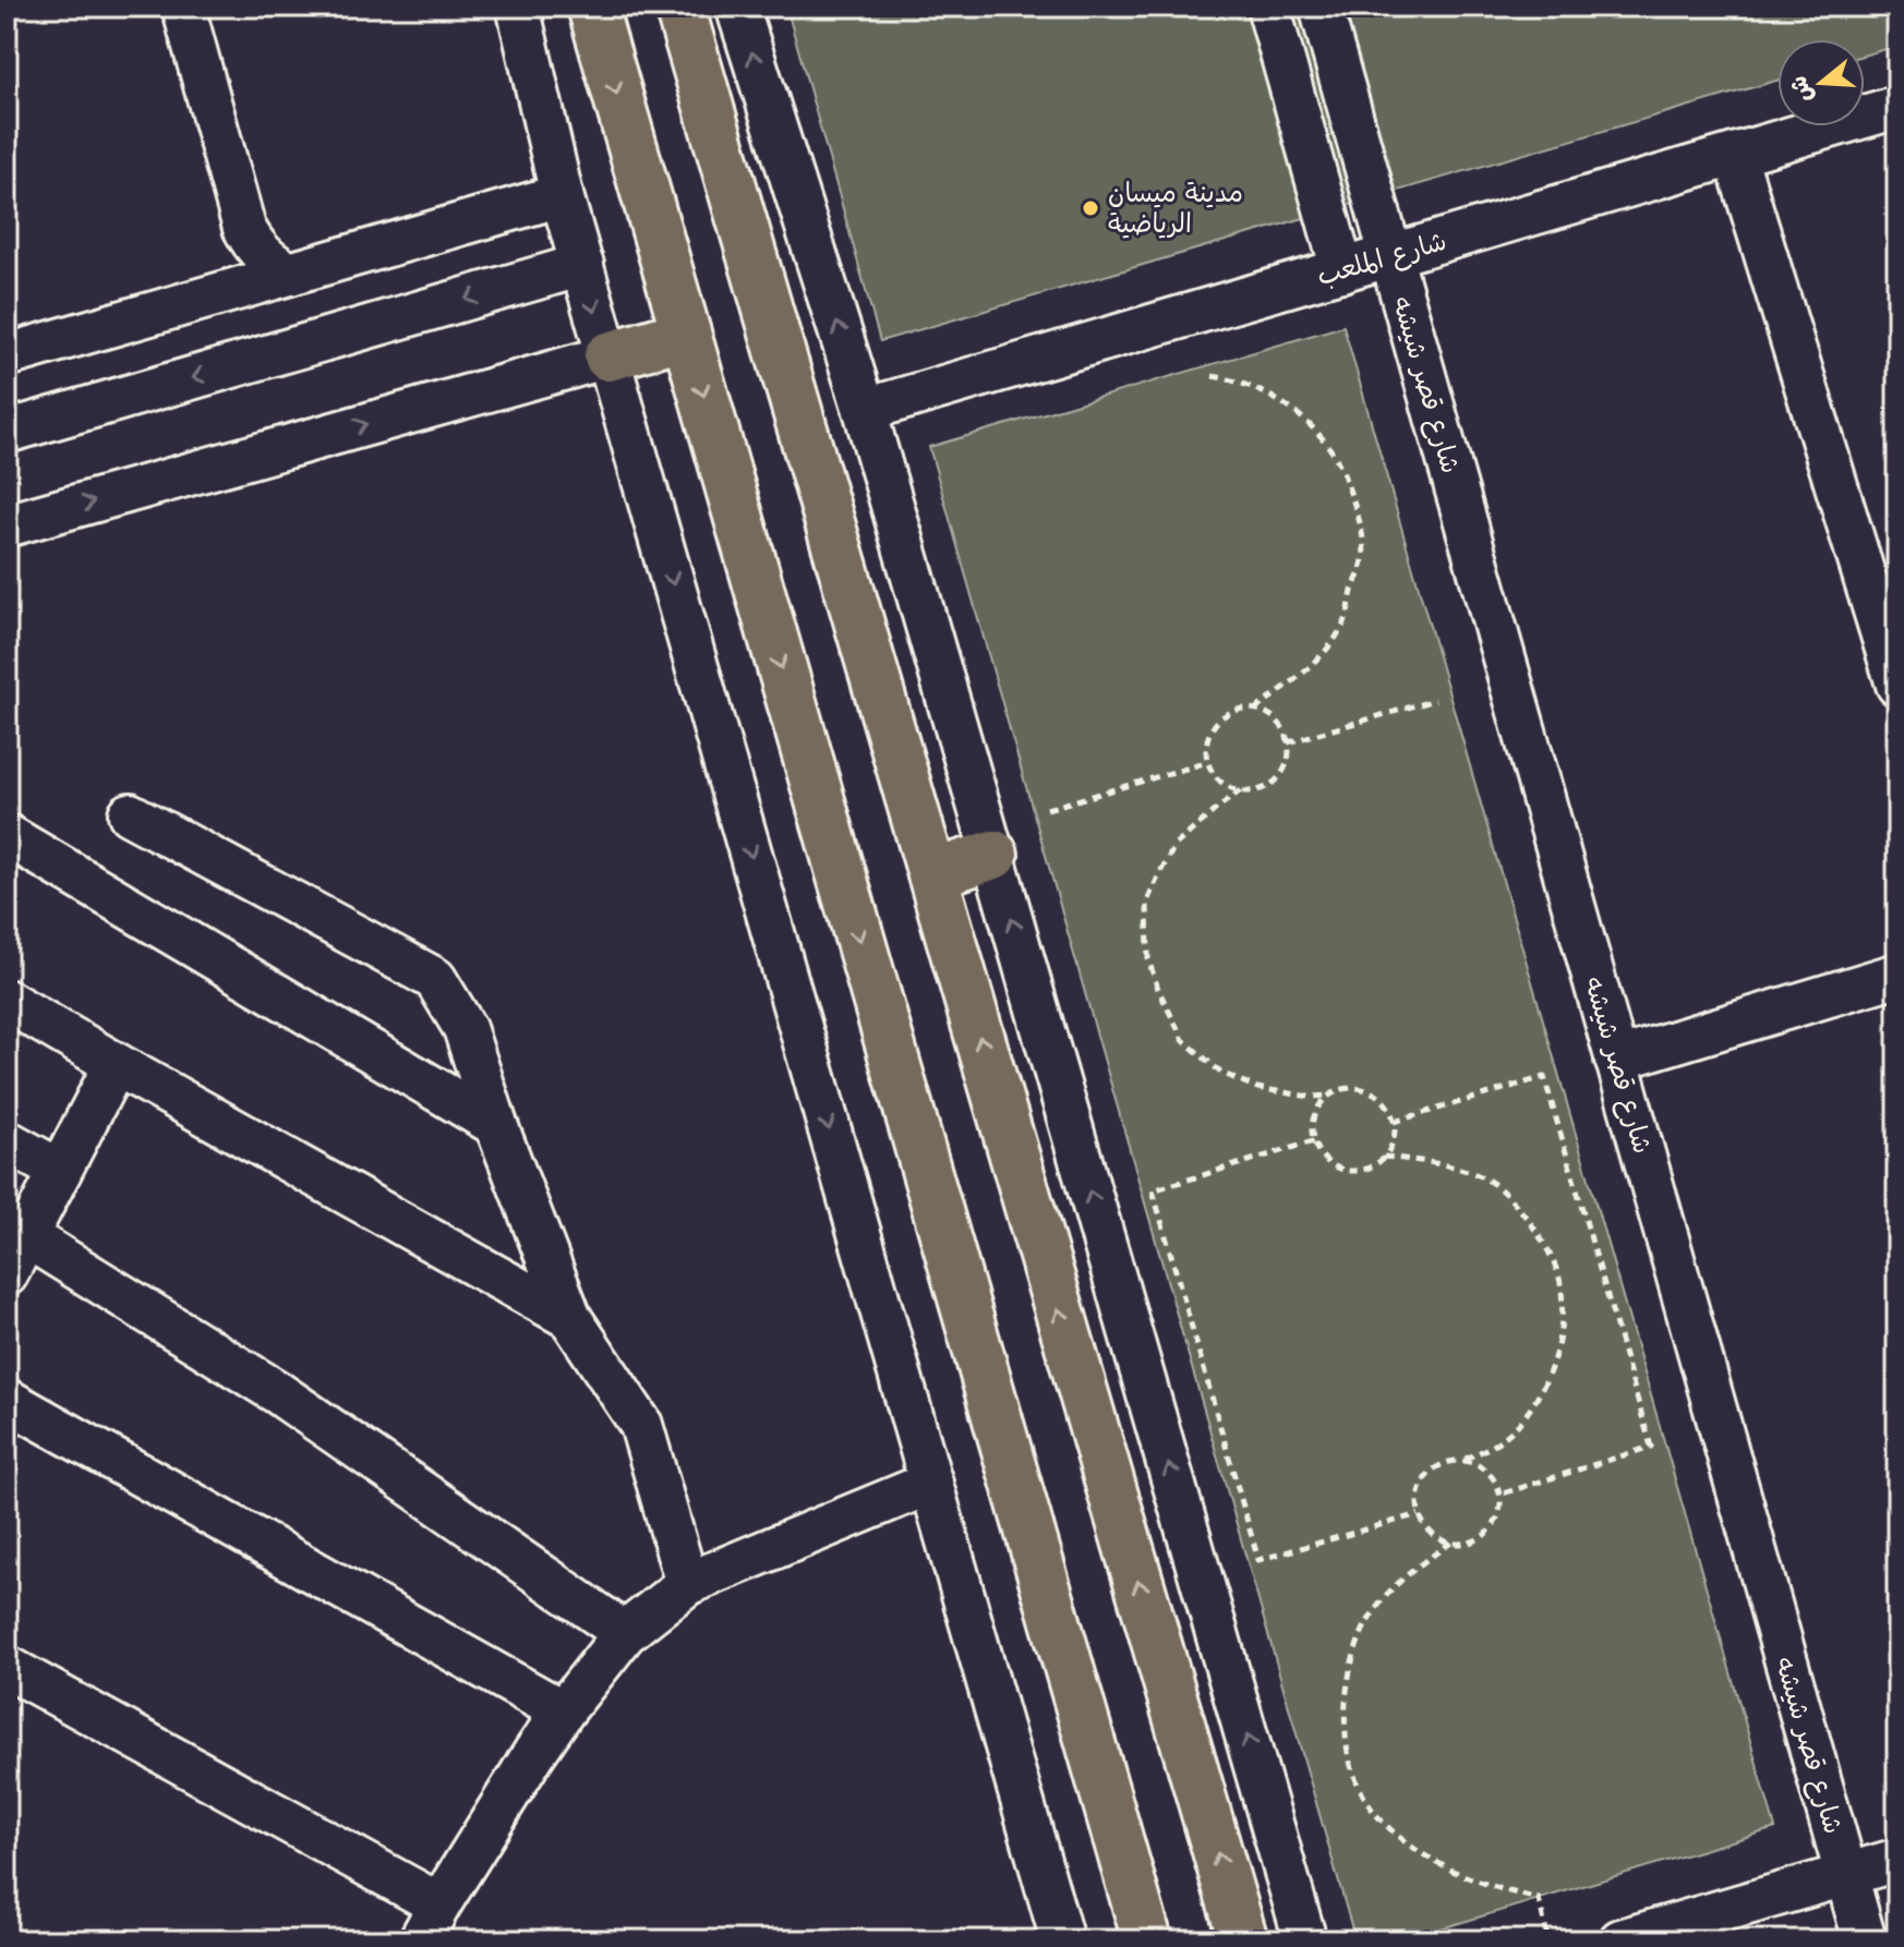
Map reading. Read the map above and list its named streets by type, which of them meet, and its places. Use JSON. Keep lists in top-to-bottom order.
{
  "streets": {
    "street": ["شارع الملعب", "شارع قصر شيشه"]
  },
  "crossings": [
    ["شارع الملعب", "شارع قصر شيشه"]
  ],
  "places": ["مدينة ميسان الرياضية"],
  "north": "left"
}
